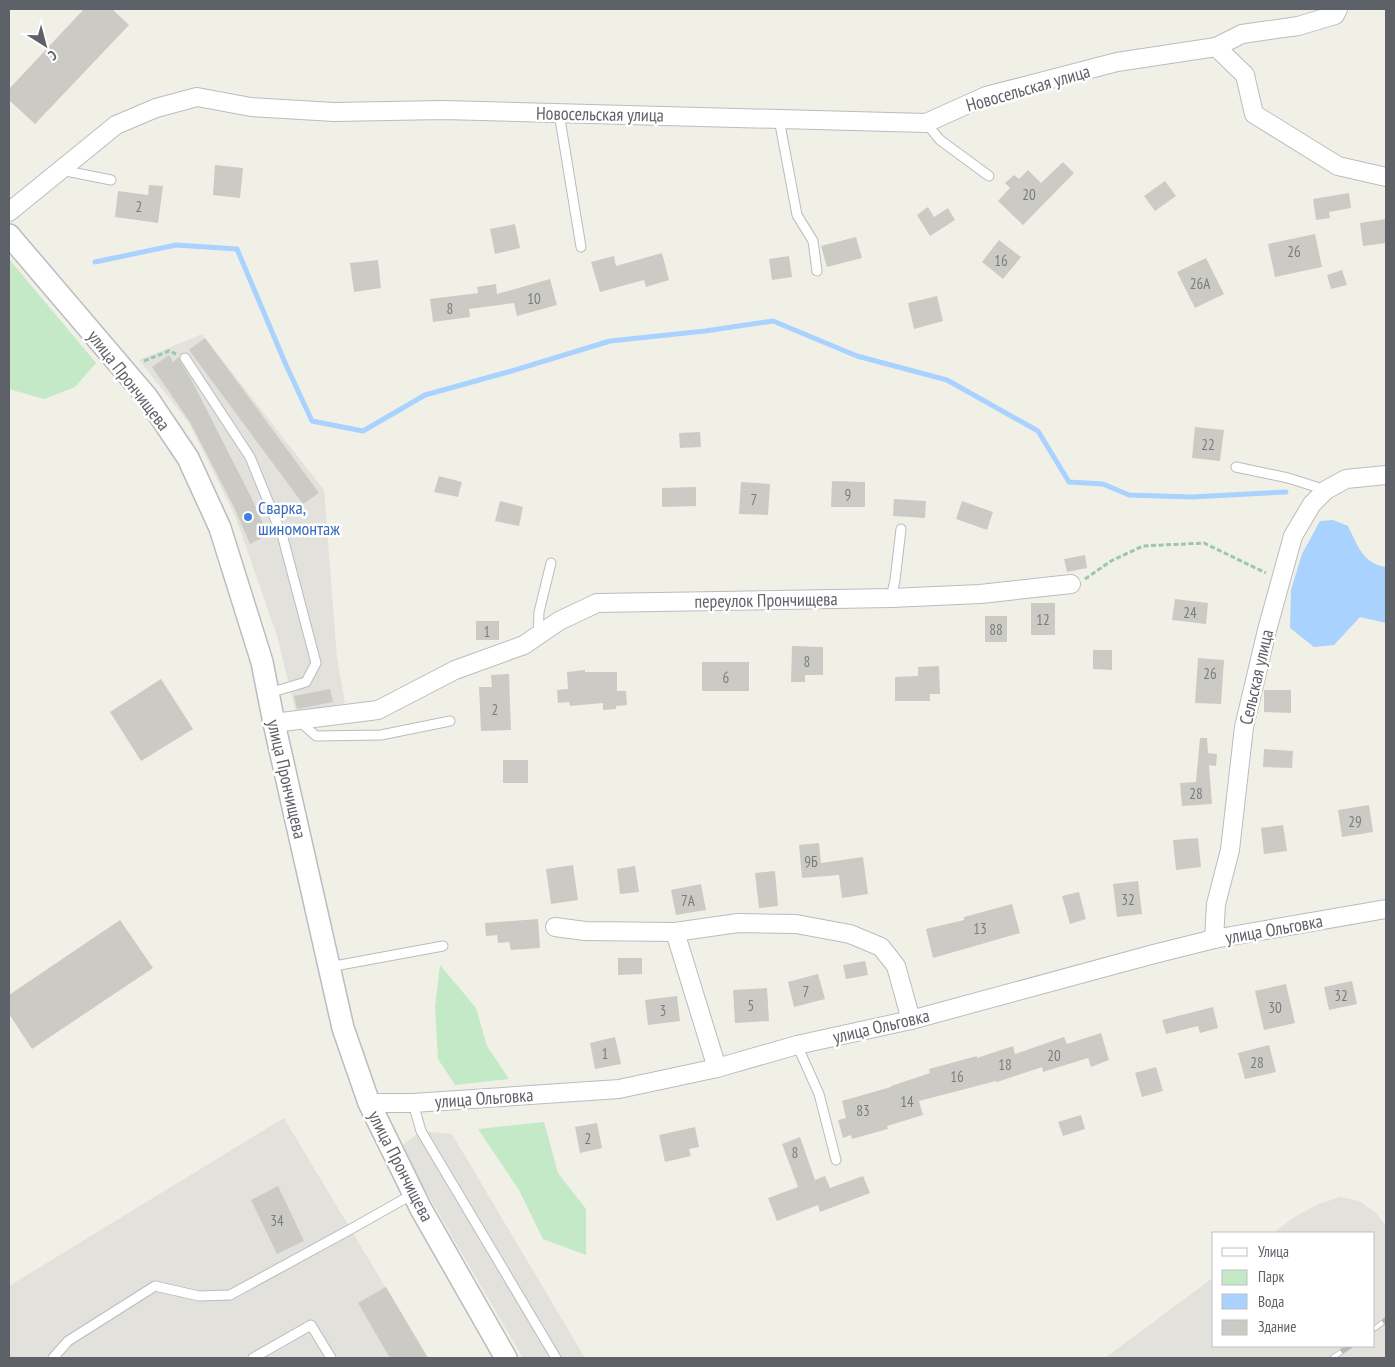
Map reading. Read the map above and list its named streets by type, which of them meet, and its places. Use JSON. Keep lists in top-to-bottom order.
{
  "streets": {
    "street": [
      "Новосельская улица",
      "улица Прончищева",
      "переулок Прончищева",
      "Сельская улица",
      "улица Ольговка"
    ]
  },
  "crossings": [
    ["улица Прончищева", "переулок Прончищева"],
    ["улица Прончищева", "улица Ольговка"],
    ["Сельская улица", "улица Ольговка"]
  ],
  "places": ["Сварка, шиномонтаж"],
  "house_numbers": [
    "20",
    "2",
    "26",
    "16",
    "26А",
    "10",
    "8",
    "22",
    "9",
    "7",
    "24",
    "12",
    "88",
    "1",
    "8",
    "26",
    "6",
    "2",
    "28",
    "29",
    "9Б",
    "32",
    "7А",
    "13",
    "7",
    "32",
    "5",
    "30",
    "3",
    "1",
    "20",
    "28",
    "18",
    "16",
    "14",
    "83",
    "2",
    "8",
    "34"
  ],
  "legend": [
    "Улица",
    "Парк",
    "Вода",
    "Здание"
  ],
  "north": "bottom right"
}
